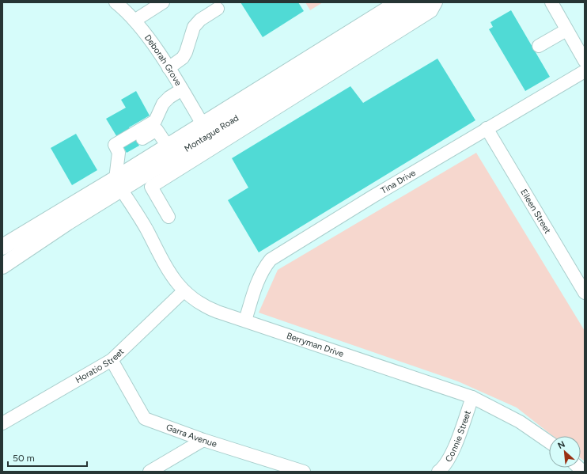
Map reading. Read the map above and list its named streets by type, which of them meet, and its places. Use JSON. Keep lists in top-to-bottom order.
{
  "streets": {
    "main road": ["Montague Road"],
    "street": [
      "Deborah Grove",
      "Tina Drive",
      "Eileen Street",
      "Berryman Drive",
      "Horatio Street",
      "Garra Avenue",
      "Connie Street"
    ]
  },
  "crossings": [
    ["Deborah Grove", "Montague Road"],
    ["Montague Road", "Berryman Drive"],
    ["Tina Drive", "Eileen Street"],
    ["Tina Drive", "Berryman Drive"],
    ["Berryman Drive", "Horatio Street"],
    ["Berryman Drive", "Connie Street"],
    ["Horatio Street", "Garra Avenue"]
  ],
  "scale_bar": "50 m",
  "north": "top left"
}
